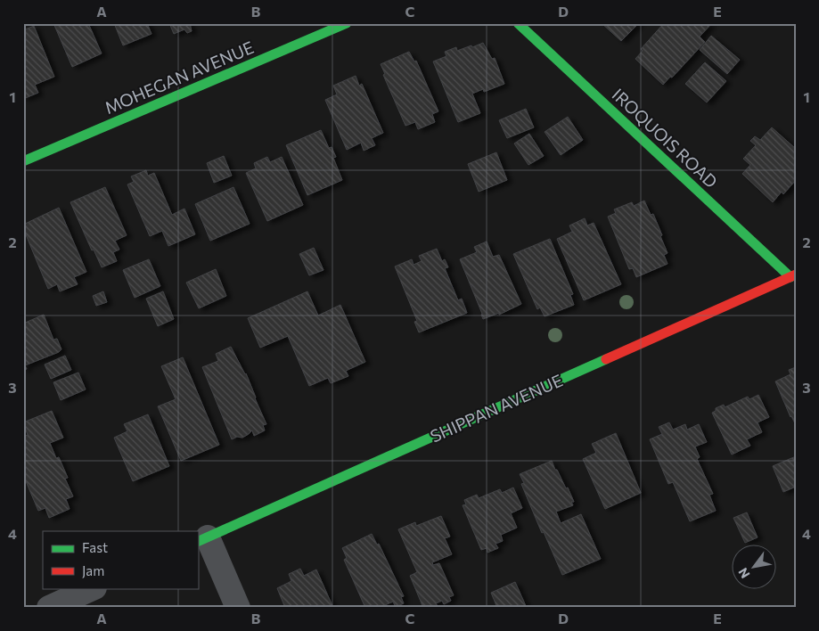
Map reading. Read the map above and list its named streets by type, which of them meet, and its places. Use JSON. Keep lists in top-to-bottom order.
{
  "streets": {
    "street": ["MOHEGAN AVENUE", "IROQUOIS ROAD", "SHIPPAN AVENUE"]
  },
  "crossings": [
    ["IROQUOIS ROAD", "SHIPPAN AVENUE"]
  ],
  "legend": ["Fast", "Jam"],
  "north": "bottom left",
  "grid": {
    "columns": [
      "A",
      "B",
      "C",
      "D",
      "E"
    ],
    "rows": [
      "1",
      "2",
      "3",
      "4"
    ]
  }
}
